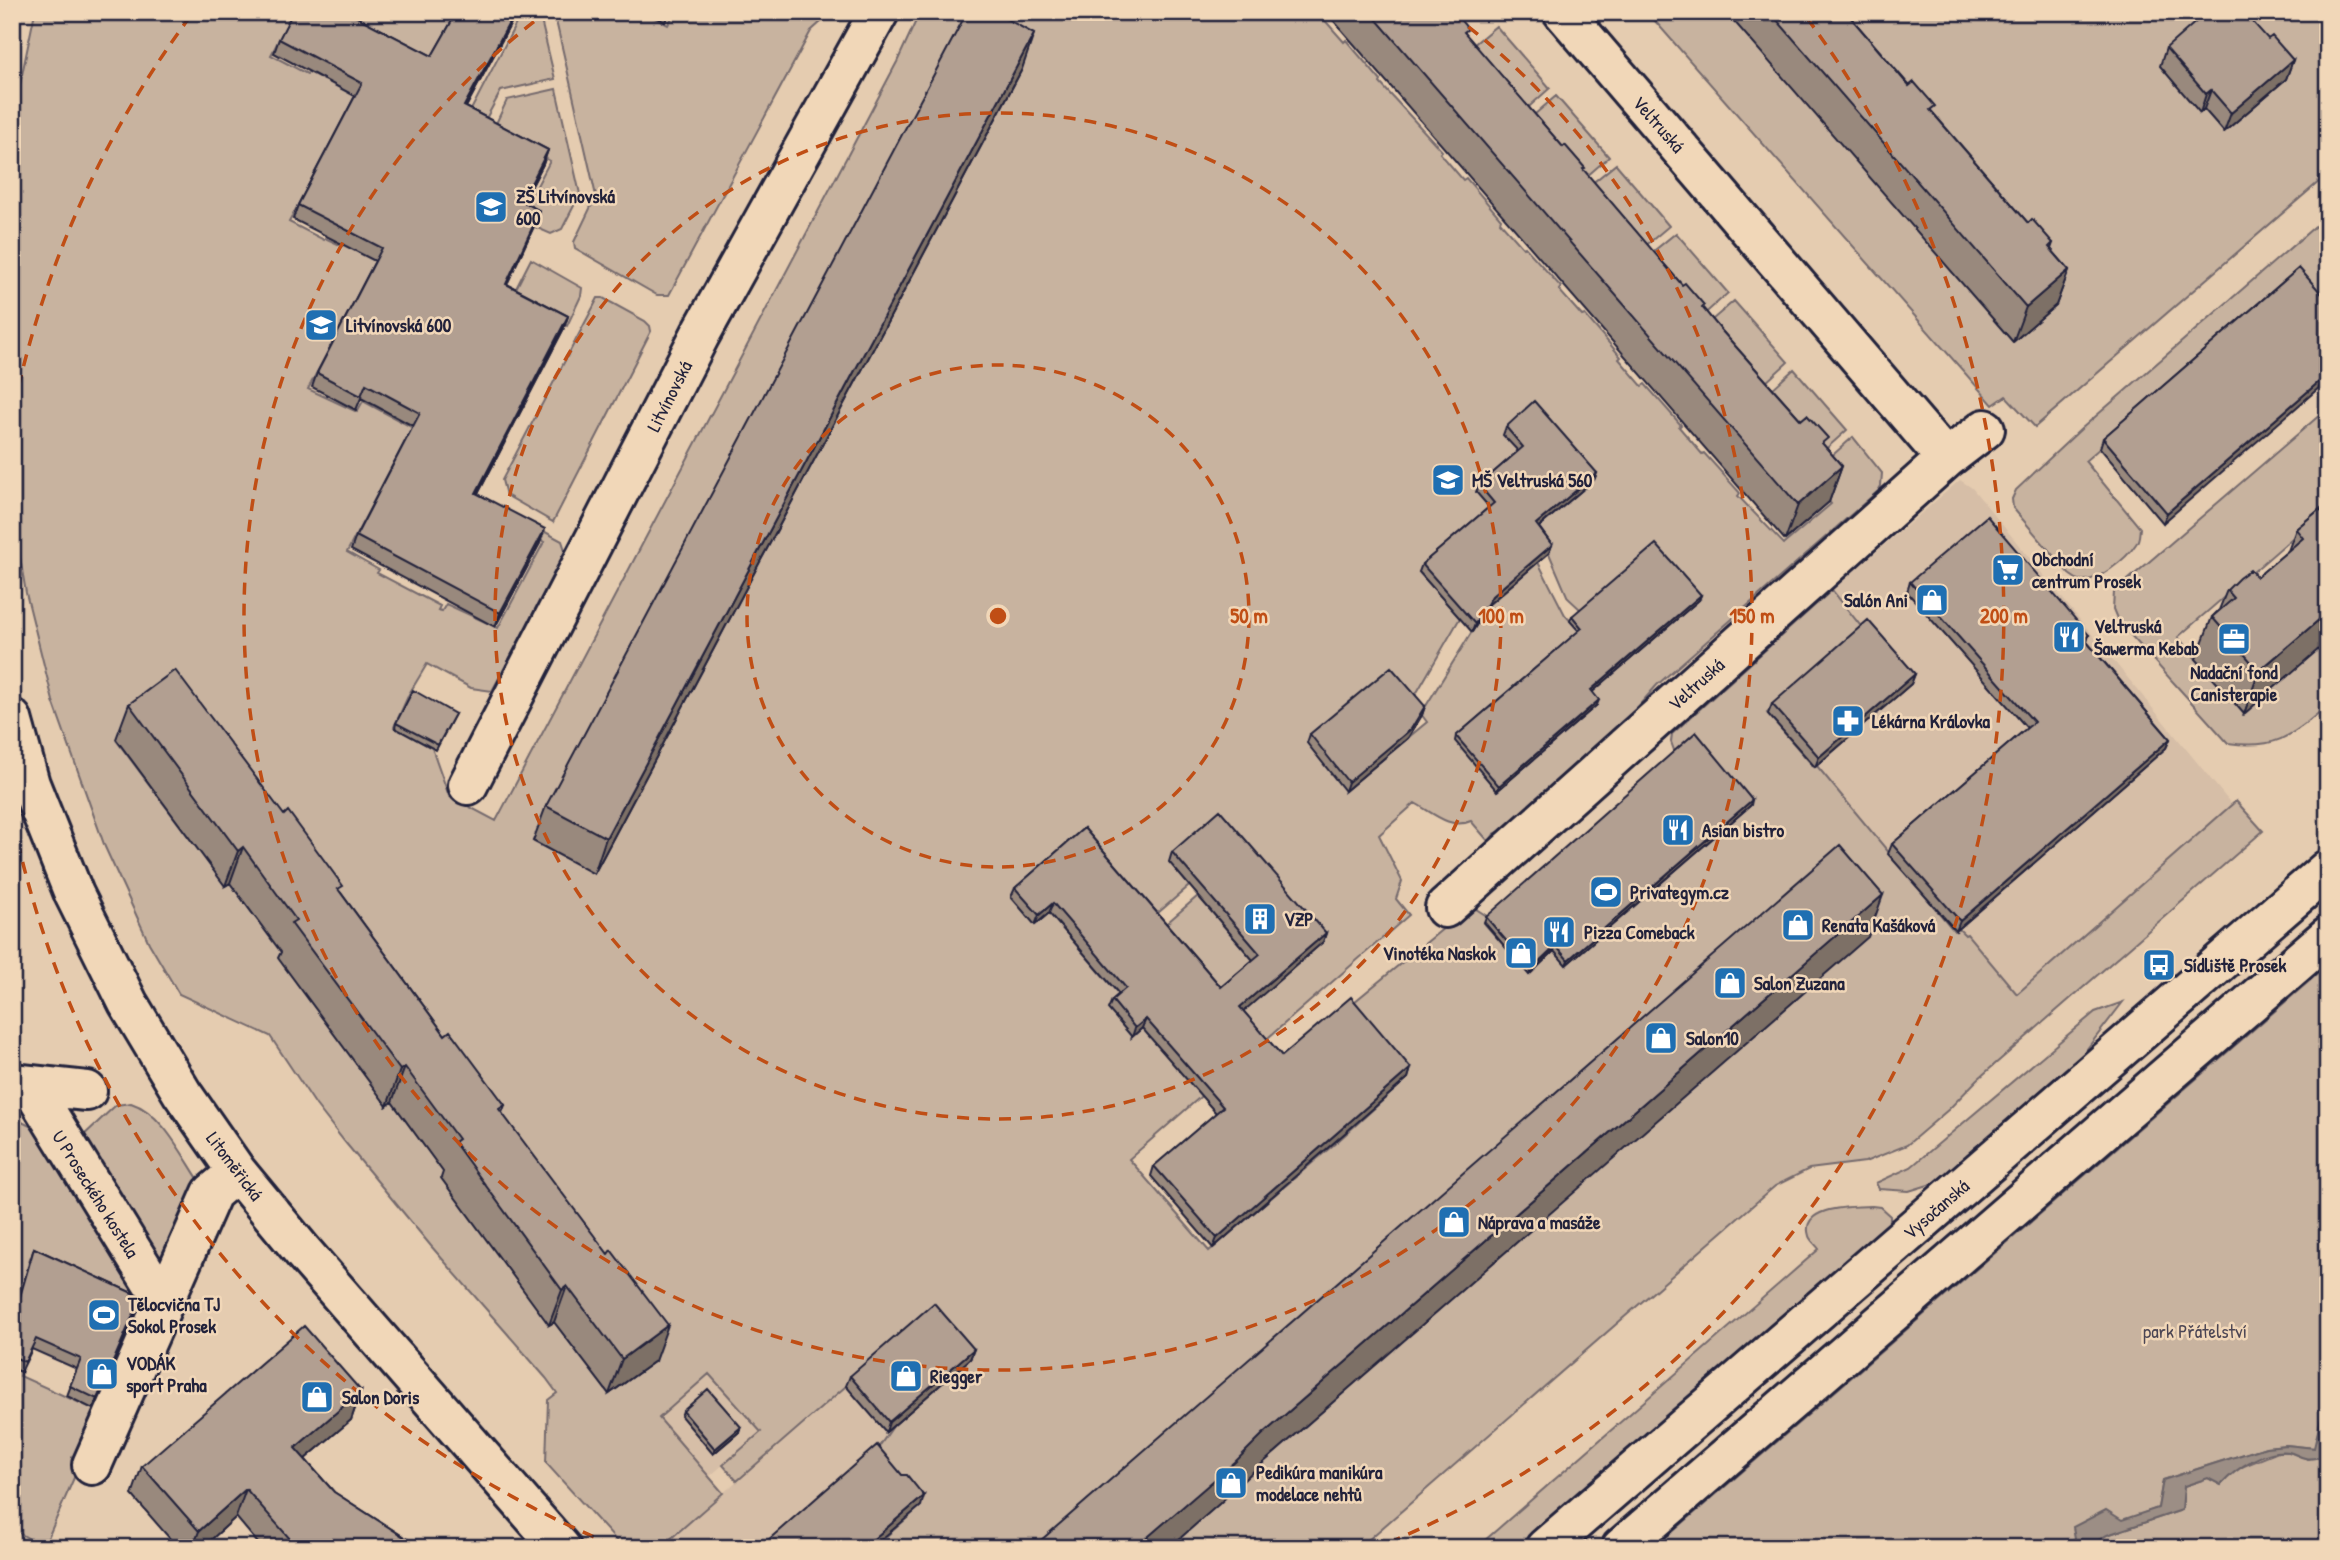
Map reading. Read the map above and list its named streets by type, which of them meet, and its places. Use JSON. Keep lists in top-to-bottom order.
{
  "streets": {
    "street": [
      "Veltruská",
      "Litvínovská",
      "Litoměřická",
      "U Proseckého kostela",
      "Vysočanská"
    ]
  },
  "parks": ["park Přátelství"],
  "places": {
    "school or university": ["ZŠ Litvínovská 600", "Litvínovská 600", "MŠ Veltruská 560"],
    "supermarket": ["Obchodní centrum Prosek"],
    "shop": [
      "Salón Ani",
      "Renata Kašáková",
      "Vinotéka Naskok",
      "Salon Zuzana",
      "Salon10",
      "Náprava a masáže",
      "VODÁK sport Praha",
      "Riegger",
      "Salon Doris",
      "Pedikúra manikúra modelace nehtů"
    ],
    "restaurant": ["Veltruská Šawerma Kebab", "Asian bistro", "Pizza Comeback"],
    "office": ["Nadační fond Canisterapie"],
    "pharmacy": ["Lékárna Královka"],
    "sports": ["Privategym.cz", "Tělocvična TJ Sokol Prosek"],
    "building": ["VZP"],
    "bus stop": ["Sídliště Prosek"]
  },
  "rings": [
    "50 m",
    "100 m",
    "150 m",
    "200 m"
  ]
}
